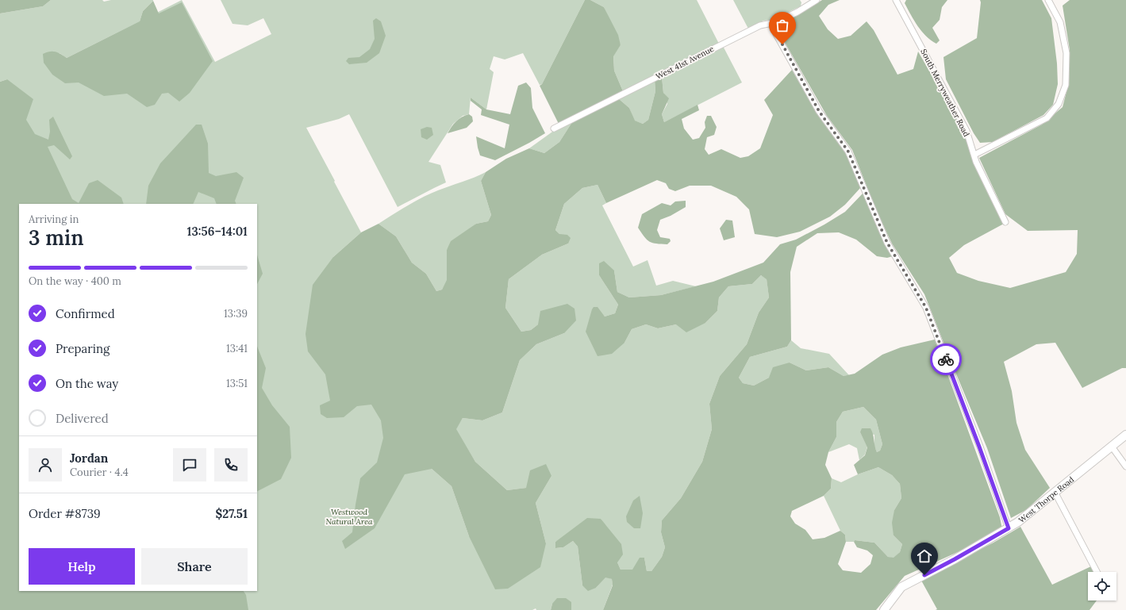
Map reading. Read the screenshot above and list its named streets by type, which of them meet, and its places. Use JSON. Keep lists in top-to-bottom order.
{
  "streets": {
    "street": ["West 41st Avenue", "South Merryweather Road", "West Thorpe Road"]
  },
  "parks": ["Westwood Natural Area"],
  "page": {
    "heading": ["3 min", "Arriving in", "13:56–14:01"],
    "panel": [
      "Jordan",
      "Courier · 4.4",
      "Order #8739",
      "$27.51"
    ],
    "bar": "On the way · 400 m",
    "list": [
      ["Confirmed", "13:39"],
      ["Preparing", "13:41"],
      ["On the way", "13:51"],
      "Delivered"
    ],
    "buttons": ["Help", "Share"]
  }
}
